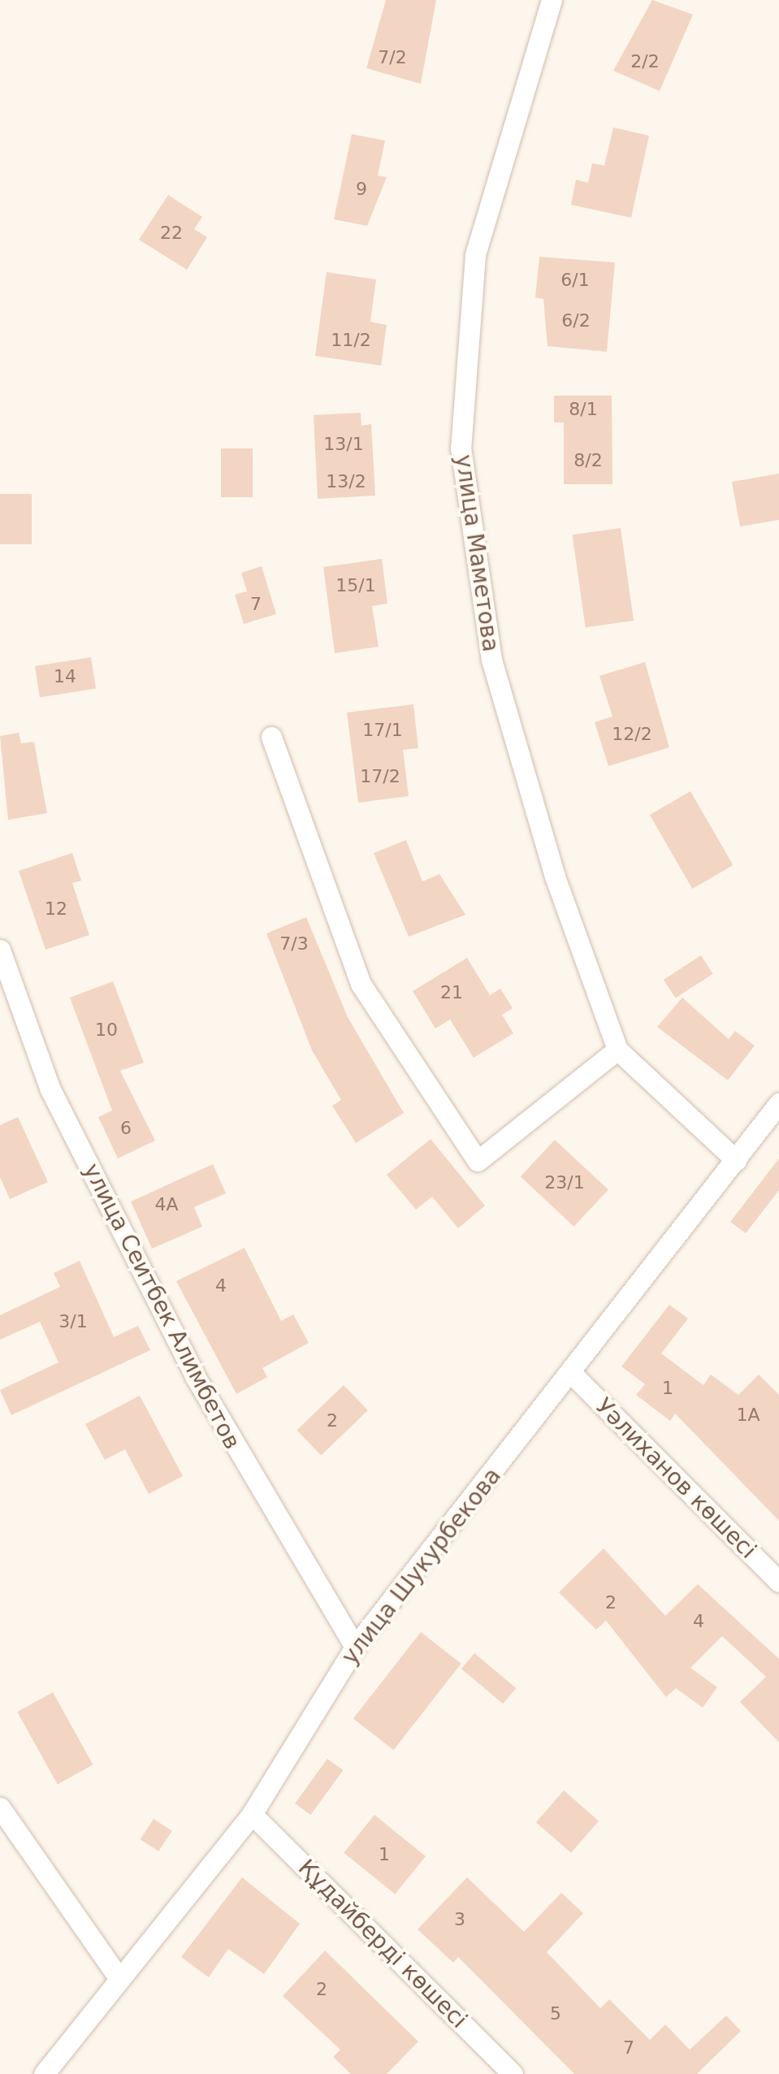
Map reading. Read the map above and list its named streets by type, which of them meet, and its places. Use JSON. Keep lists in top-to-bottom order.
{
  "streets": {
    "street": [
      "улица Маметова",
      "улица Сеитбек Алимбетов",
      "Уәлиханов көшесі",
      "улица Шукурбекова",
      "Құдайберді көшесі"
    ]
  },
  "crossings": [
    ["улица Маметова", "улица Шукурбекова"],
    ["улица Сеитбек Алимбетов", "улица Шукурбекова"],
    ["Уәлиханов көшесі", "улица Шукурбекова"],
    ["улица Шукурбекова", "Құдайберді көшесі"]
  ],
  "house_numbers": [
    "7/2",
    "2/2",
    "9",
    "22",
    "6/1",
    "6/2",
    "11/2",
    "8/1",
    "13/1",
    "8/2",
    "13/2",
    "15/1",
    "7",
    "14",
    "17/1",
    "12/2",
    "17/2",
    "12",
    "7/3",
    "21",
    "10",
    "6",
    "23/1",
    "4А",
    "4",
    "3/1",
    "1",
    "1А",
    "2",
    "2",
    "4",
    "1",
    "3",
    "2",
    "5",
    "7"
  ]
}
